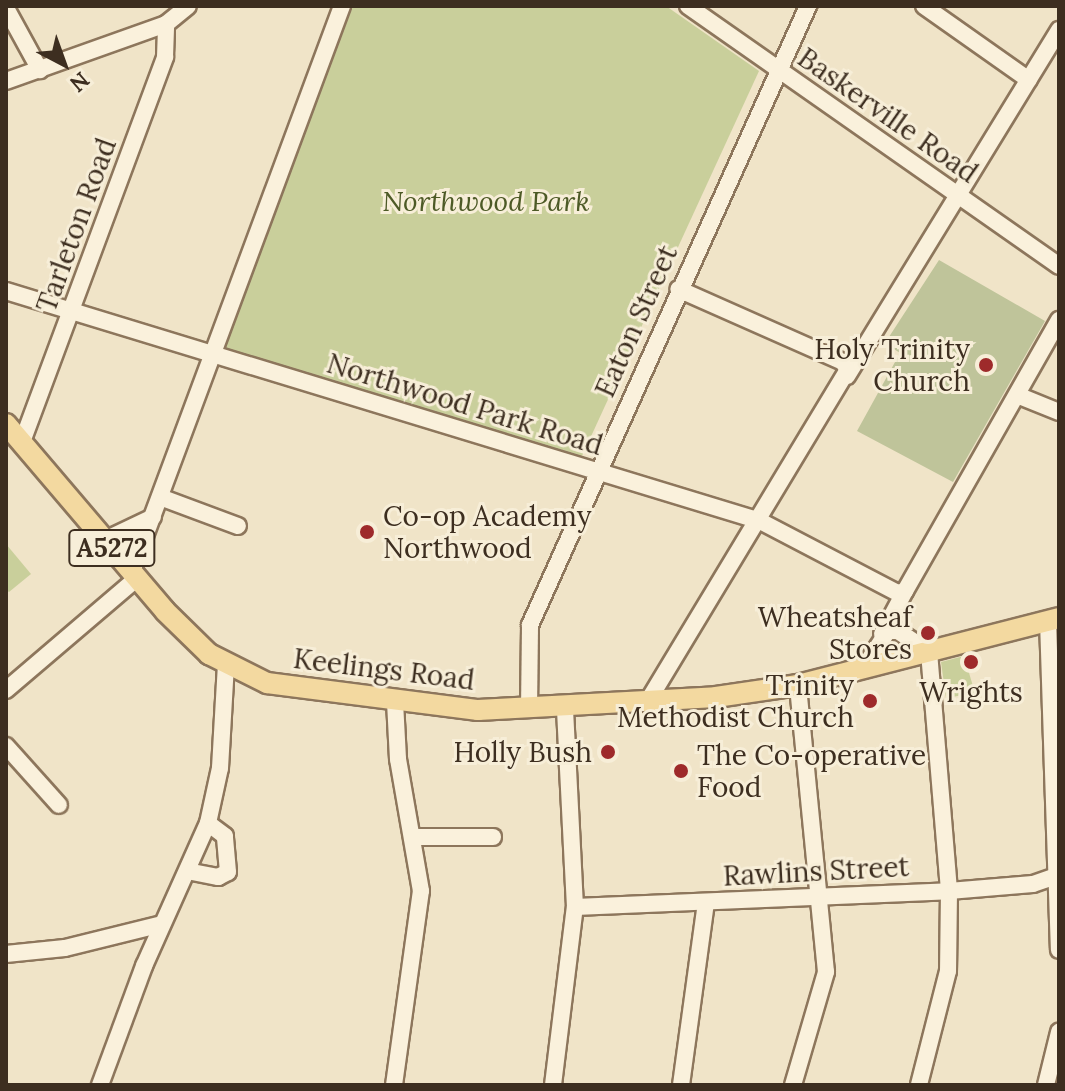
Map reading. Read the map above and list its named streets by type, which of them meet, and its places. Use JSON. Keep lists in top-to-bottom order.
{
  "streets": {
    "main road": ["A5272", "Keelings Road"],
    "street": [
      "Baskerville Road",
      "Tarleton Road",
      "Eaton Street",
      "Northwood Park Road",
      "Rawlins Street"
    ]
  },
  "crossings": [
    ["Baskerville Road", "Eaton Street"],
    ["Tarleton Road", "Northwood Park Road"],
    ["Tarleton Road", "Keelings Road"],
    ["Eaton Street", "Northwood Park Road"],
    ["Eaton Street", "Keelings Road"]
  ],
  "parks": ["Northwood Park"],
  "places": [
    "Holy Trinity Church",
    "Co-op Academy Northwood",
    "Wheatsheaf Stores",
    "Wrights",
    "Trinity Methodist Church",
    "Holly Bush",
    "The Co-operative Food"
  ],
  "north": "bottom right"
}
